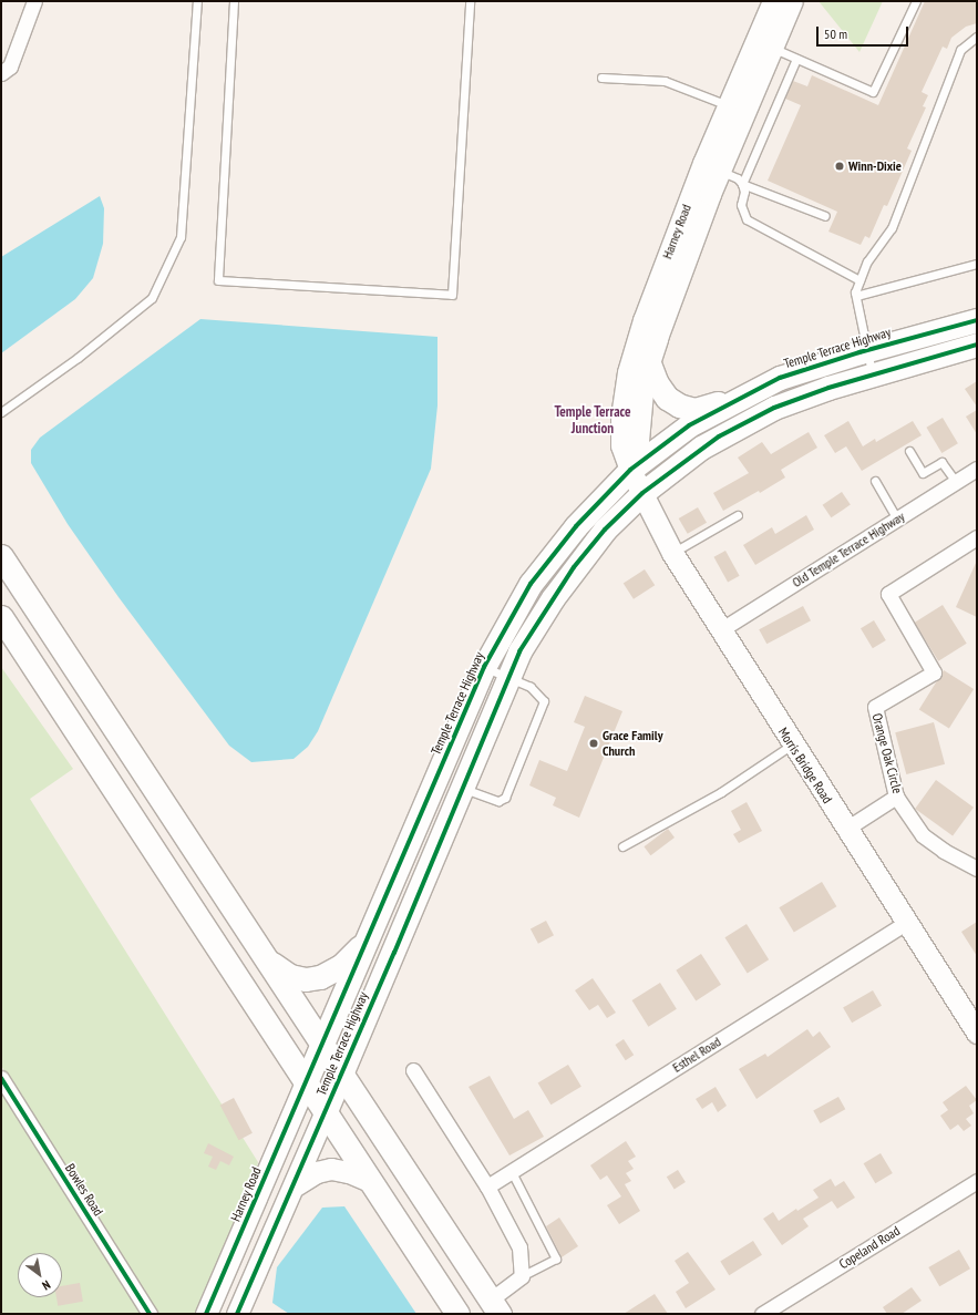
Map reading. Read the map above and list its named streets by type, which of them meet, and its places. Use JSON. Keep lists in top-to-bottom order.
{
  "streets": {
    "main road": ["Temple Terrace Highway"],
    "street": [
      "Harney Road",
      "Old Temple Terrace Highway",
      "Orange Oak Circle",
      "Morris Bridge Road",
      "Esthel Road",
      "Bowles Road",
      "Copeland Road"
    ]
  },
  "crossings": [
    ["Harney Road", "Temple Terrace Highway"],
    ["Harney Road", "Morris Bridge Road"],
    ["Temple Terrace Highway", "Morris Bridge Road"],
    ["Old Temple Terrace Highway", "Morris Bridge Road"],
    ["Morris Bridge Road", "Esthel Road"]
  ],
  "districts": ["Temple Terrace Junction"],
  "places": ["Winn-Dixie", "Grace Family Church"],
  "scale_bar": "50 m",
  "north": "bottom right"
}
